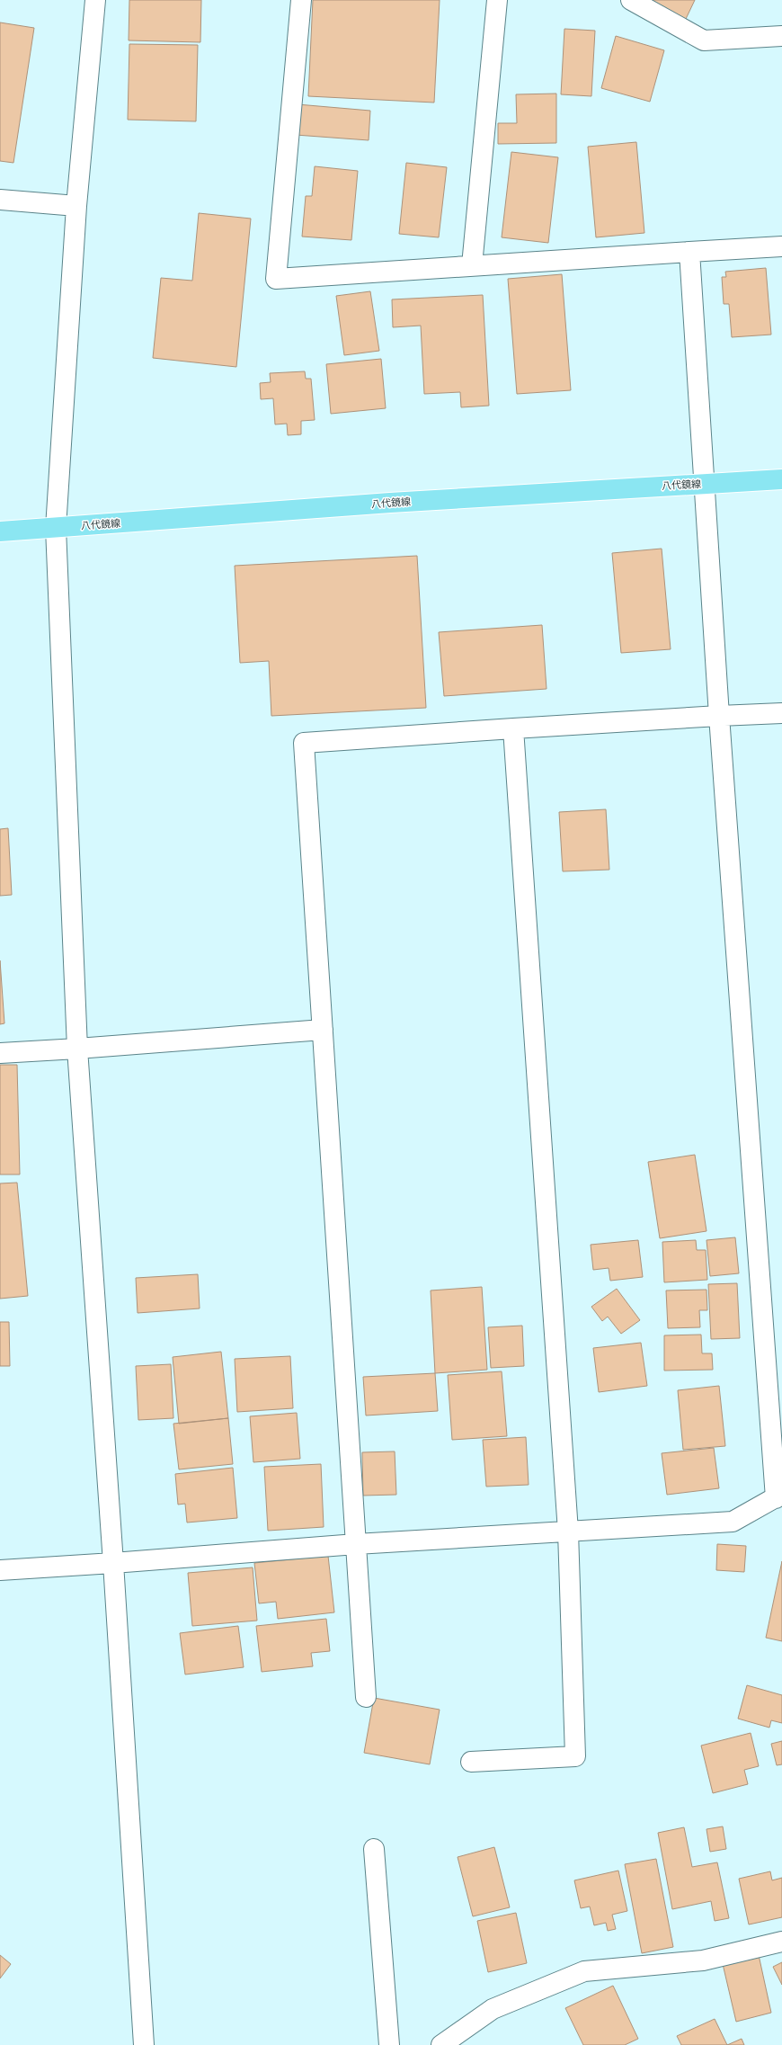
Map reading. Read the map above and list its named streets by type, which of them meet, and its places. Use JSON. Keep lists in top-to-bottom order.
{
  "streets": {
    "main road": ["八代鏡線"]
  }
}
